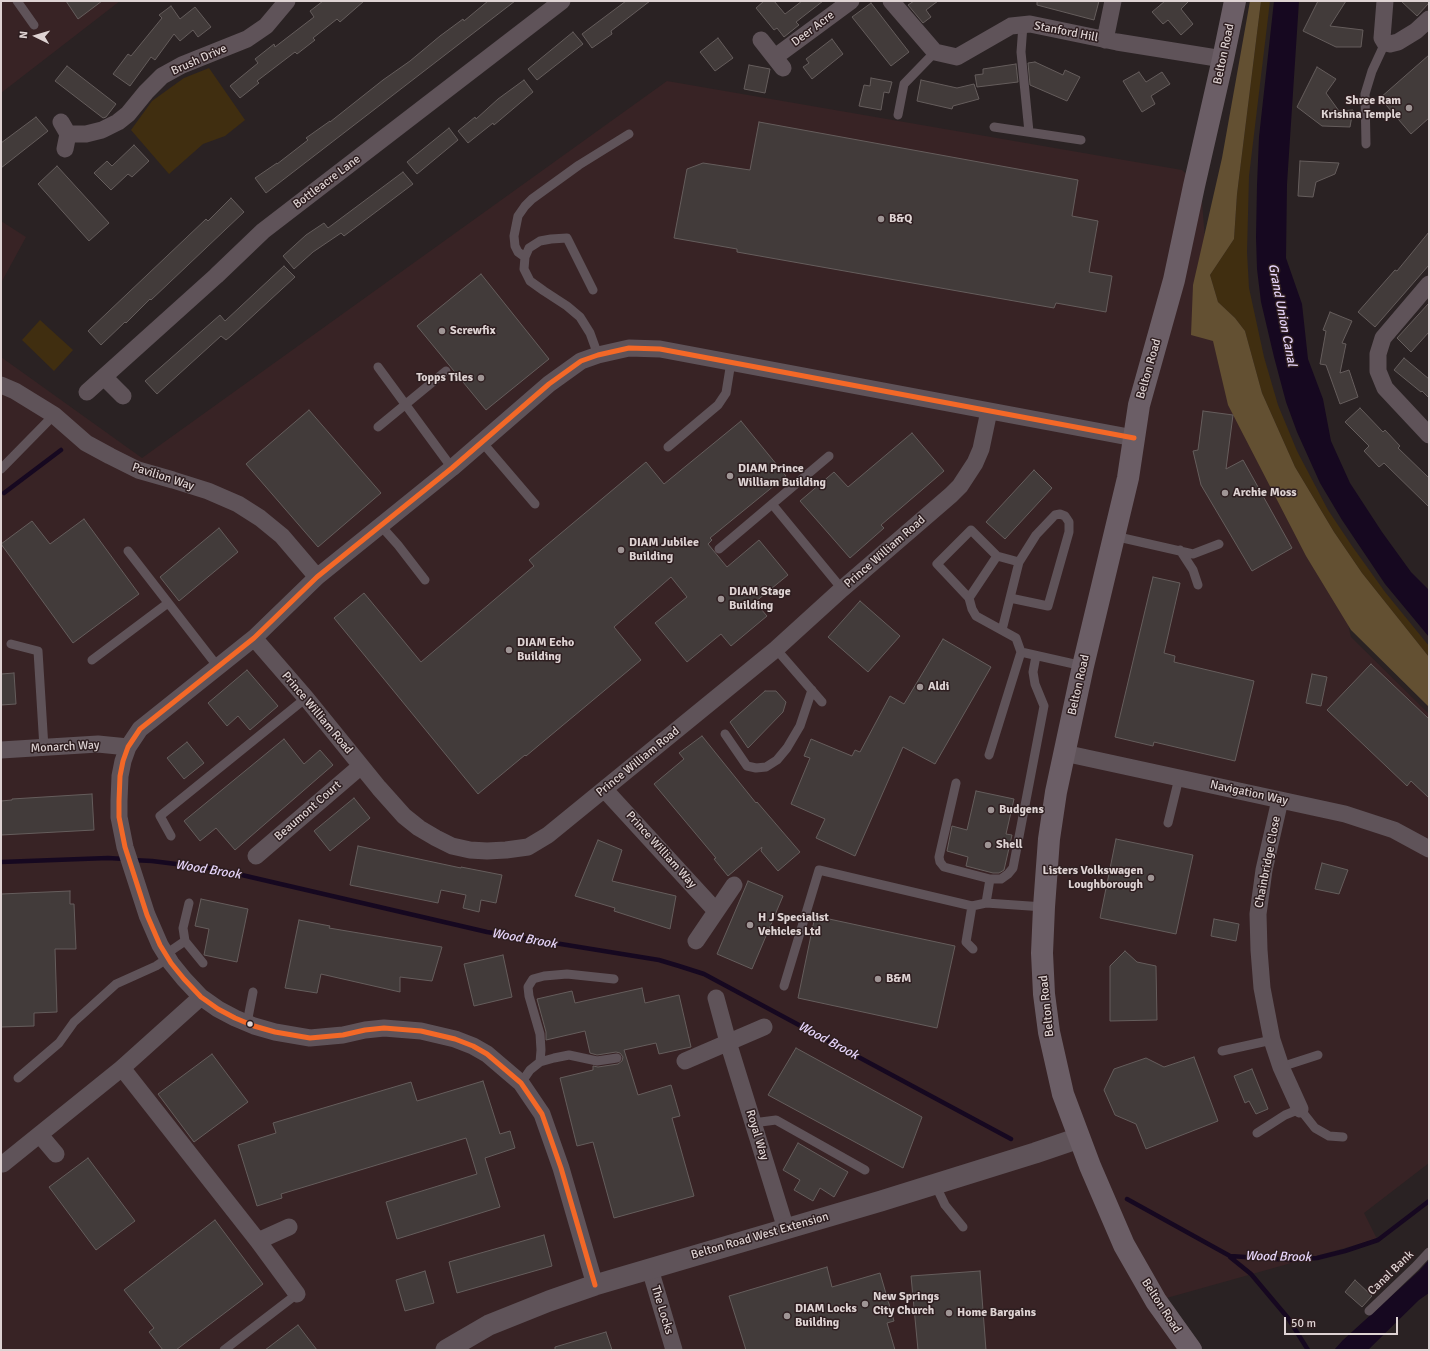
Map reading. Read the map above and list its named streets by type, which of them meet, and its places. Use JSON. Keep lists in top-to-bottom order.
{
  "streets": {
    "main road": ["Belton Road"],
    "street": [
      "Deer Acre",
      "Stanford Hill",
      "Brush Drive",
      "Bottleacre Lane",
      "Pavilion Way",
      "Prince William Road",
      "Monarch Way",
      "Navigation Way",
      "Beaumont Court",
      "Prince William Way",
      "Chainbridge Close",
      "Royal Way",
      "Belton Road West Extension",
      "The Locks"
    ],
    "lane": ["Canal Bank"]
  },
  "crossings": [
    ["Stanford Hill", "Belton Road"],
    ["Belton Road", "Navigation Way"],
    ["Belton Road", "Belton Road West Extension"],
    ["Prince William Road", "Beaumont Court"],
    ["Prince William Road", "Prince William Way"],
    ["Navigation Way", "Chainbridge Close"],
    ["Royal Way", "Belton Road West Extension"],
    ["Belton Road West Extension", "The Locks"]
  ],
  "water": ["Grand Union Canal", "Wood Brook"],
  "places": [
    "Shree Ram Krishna Temple",
    "B&Q",
    "Screwfix",
    "Topps Tiles",
    "DIAM Prince William Building",
    "Archie Moss",
    "DIAM Jubilee Building",
    "DIAM Stage Building",
    "DIAM Echo Building",
    "Aldi",
    "Budgens",
    "Shell",
    "Listers Volkswagen Loughborough",
    "H J Specialist Vehicles Ltd",
    "B&M",
    "New Springs City Church",
    "Home Bargains",
    "DIAM Locks Building"
  ],
  "scale_bar": "50 m",
  "north": "left"
}
